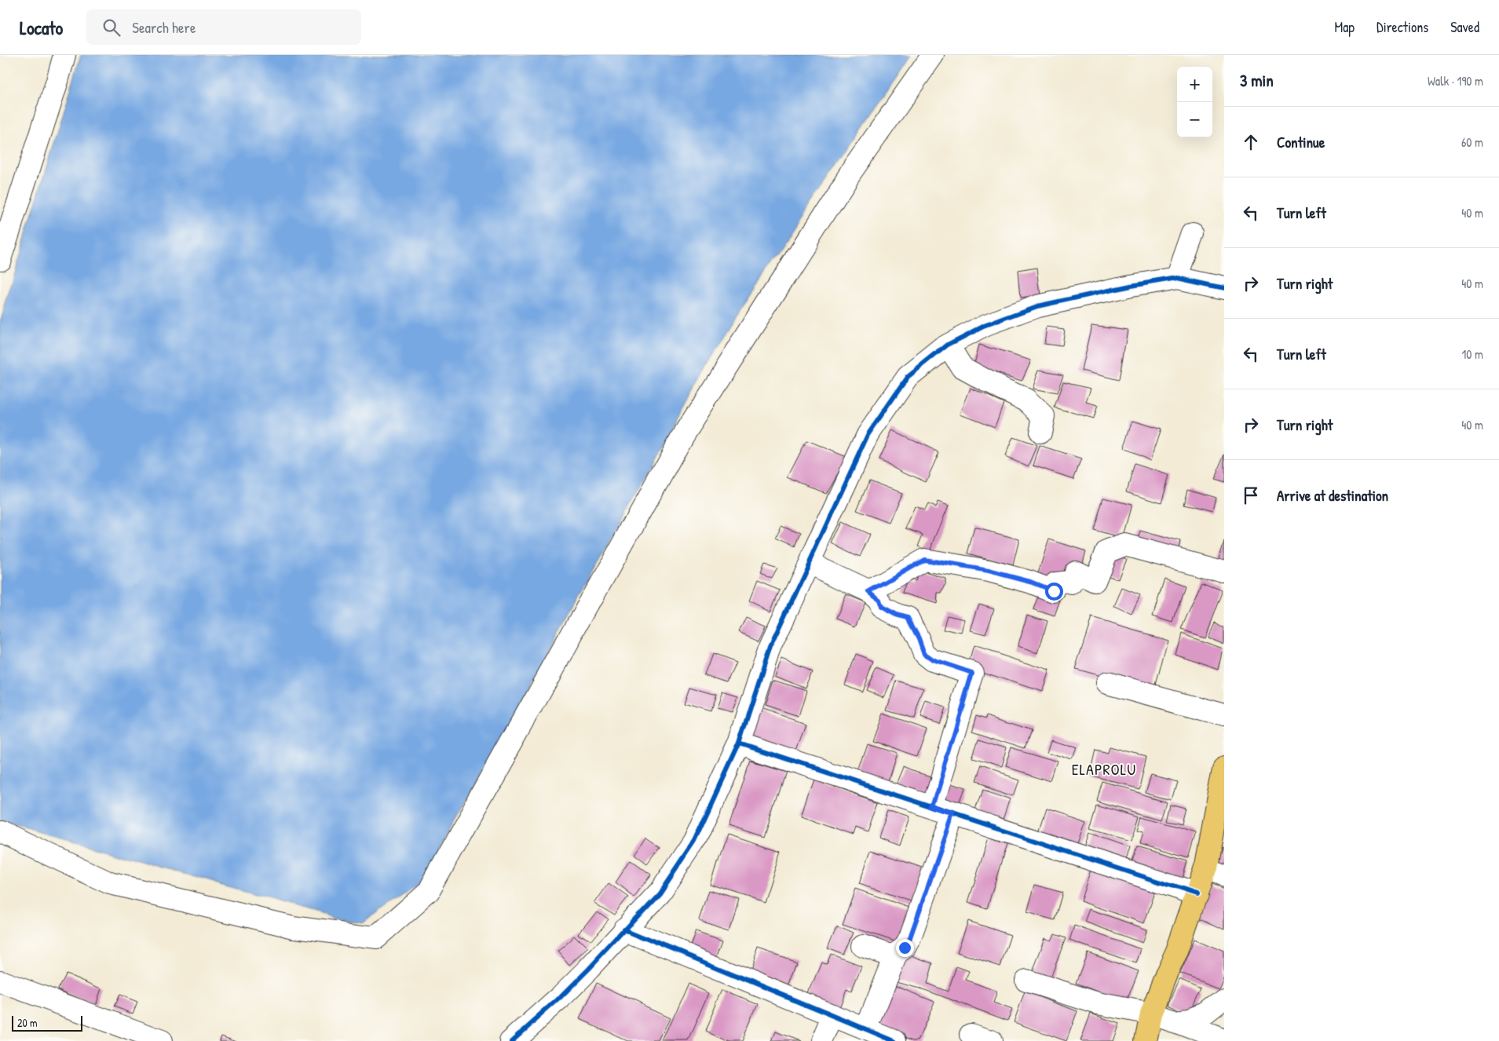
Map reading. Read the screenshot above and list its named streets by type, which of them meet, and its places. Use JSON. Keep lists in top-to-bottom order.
{
  "districts": ["ELAPROLU"],
  "scale_bar": "20 m",
  "page": {
    "header": "Locato",
    "search": "Search here",
    "nav": ["Map", "Directions", "Saved"],
    "heading": ["3 min", "Walk · 190 m"],
    "map_buttons": ["+", "−"],
    "list": [
      ["Continue", "60 m"],
      ["Turn left", "40 m"],
      ["Turn right", "40 m"],
      ["Turn left", "10 m"],
      ["Turn right", "40 m"],
      "Arrive at destination"
    ],
    "scale": "20 m"
  }
}
